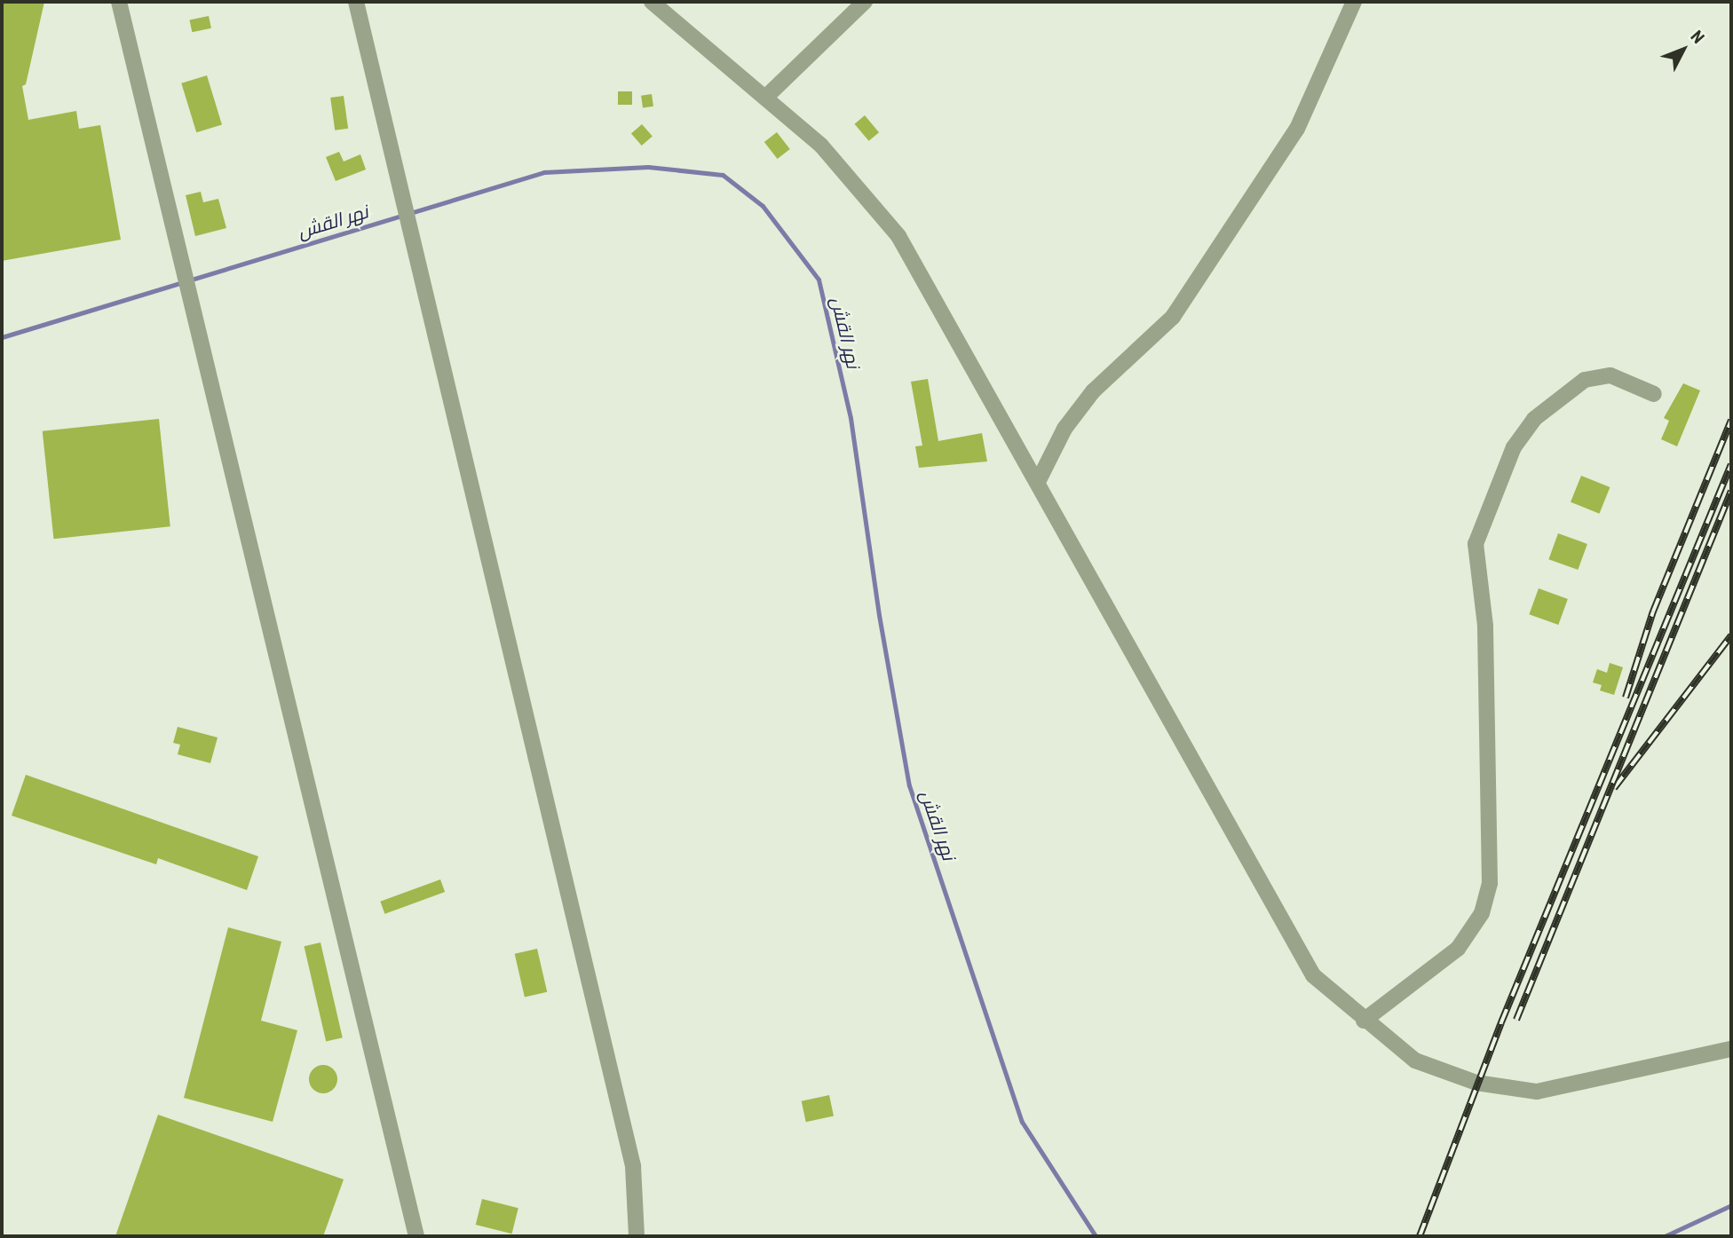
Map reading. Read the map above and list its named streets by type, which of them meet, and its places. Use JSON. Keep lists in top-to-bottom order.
{
  "water": ["نهر القش"],
  "north": "top right"
}
